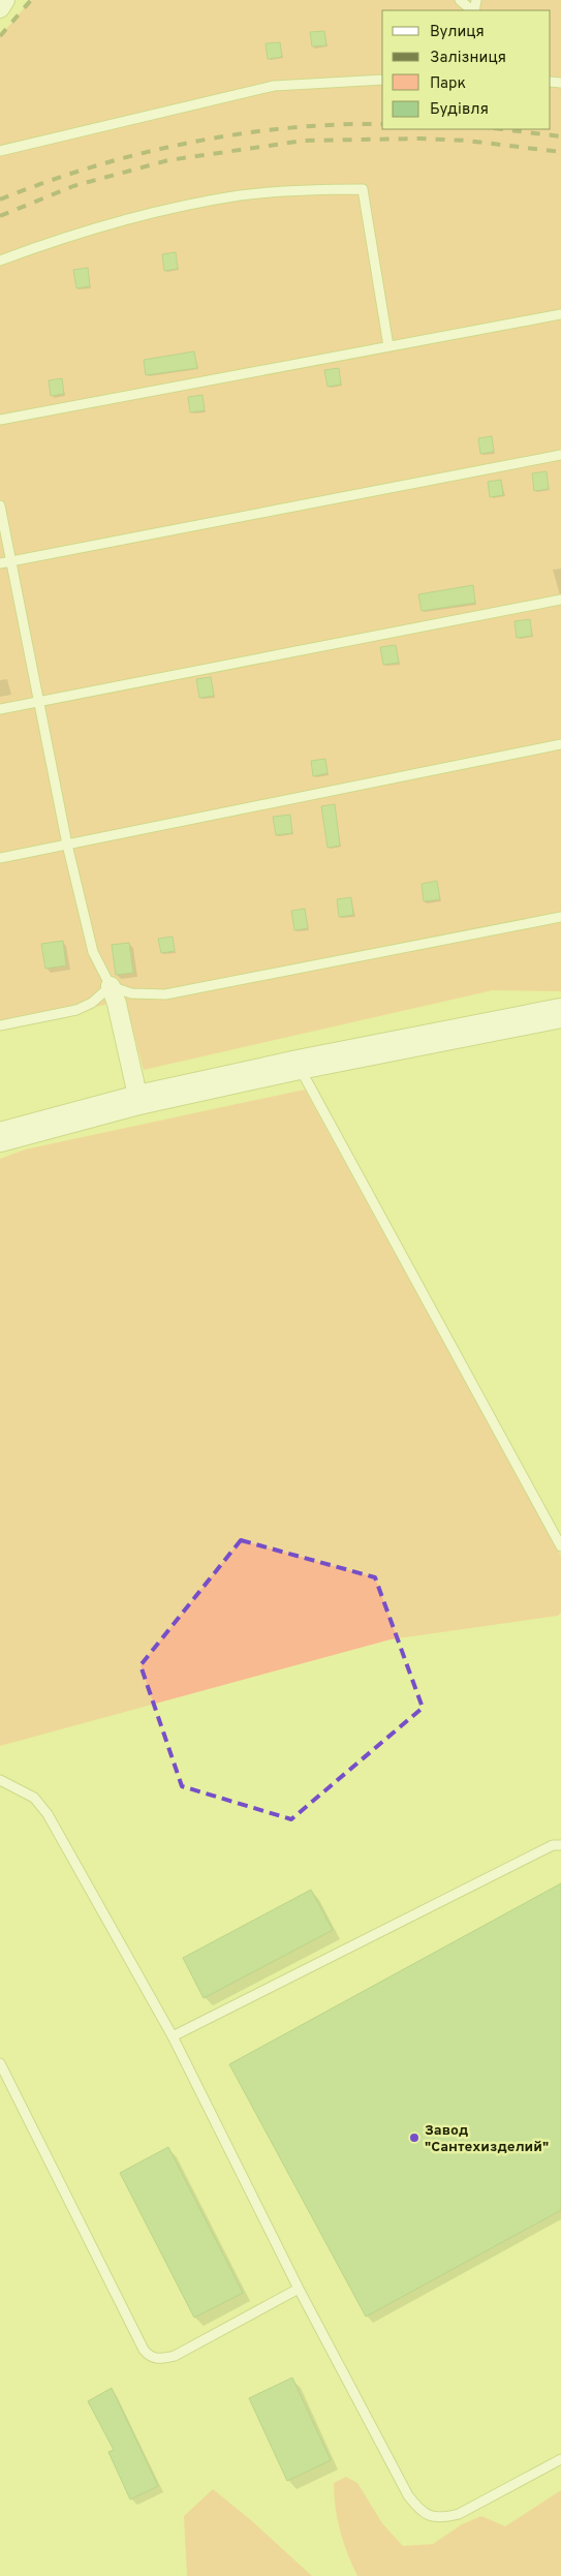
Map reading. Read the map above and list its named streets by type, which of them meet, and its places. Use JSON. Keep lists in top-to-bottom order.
{
  "places": ["Завод \"Сантехизделий\""],
  "legend": [
    "Вулиця",
    "Залізниця",
    "Парк",
    "Будівля"
  ]
}
